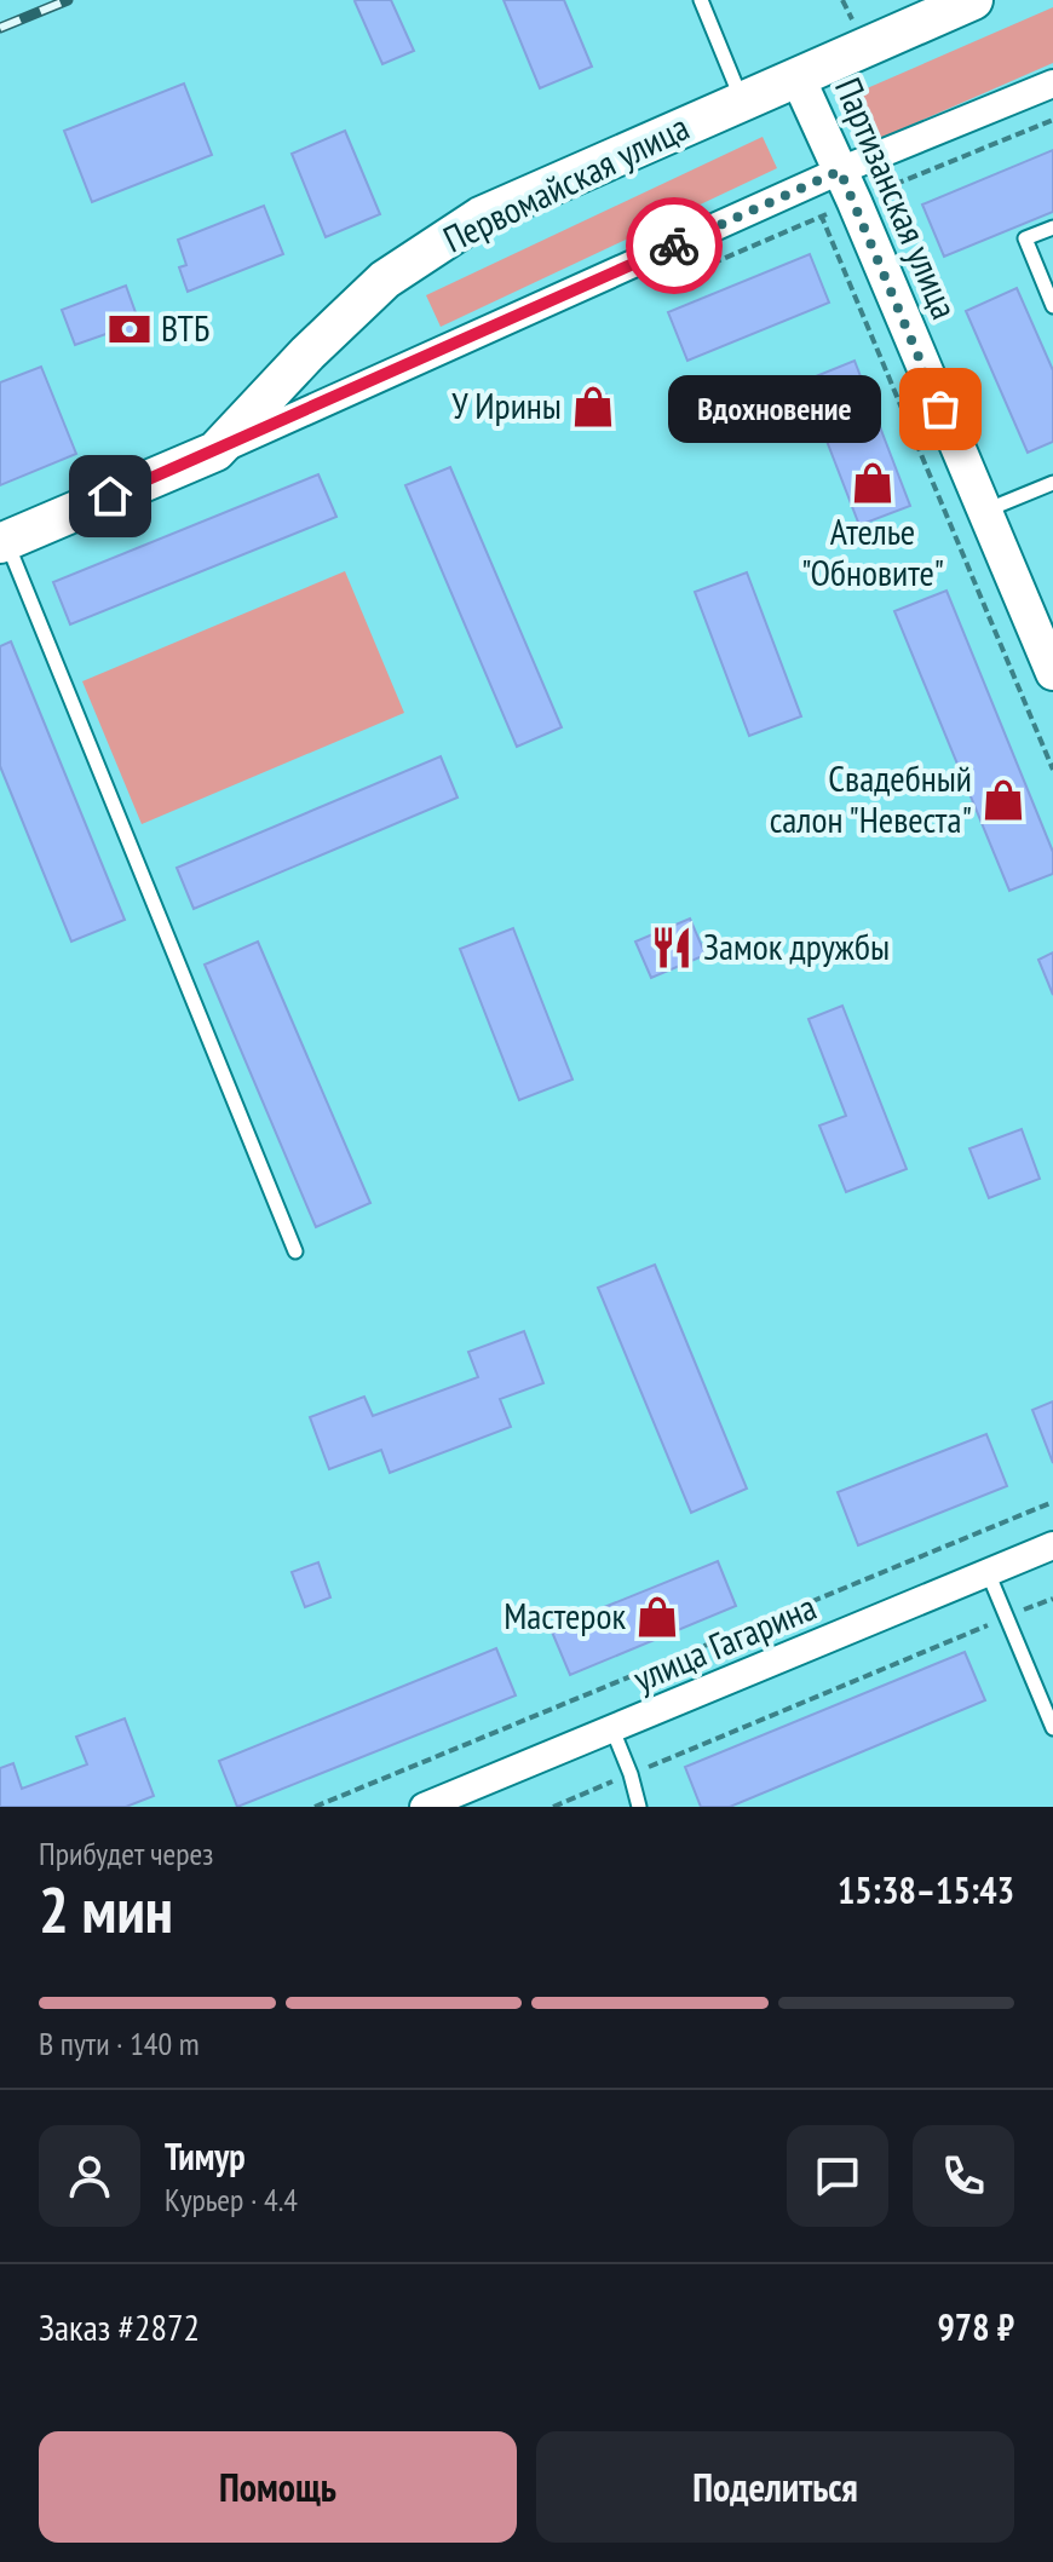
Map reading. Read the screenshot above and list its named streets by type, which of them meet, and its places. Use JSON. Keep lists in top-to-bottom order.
{
  "streets": {
    "main road": ["Первомайская улица"],
    "street": ["Партизанская улица", "улица Гагарина"]
  },
  "crossings": [
    ["Первомайская улица", "Партизанская улица"]
  ],
  "places": {
    "bank": ["ВТБ"],
    "shop": [
      "У Ирины",
      "Ателье \"Обновите\"",
      "Свадебный салон \"Невеста\"",
      "Мастерок"
    ],
    "other": ["Вдохновение"],
    "restaurant": ["Замок дружбы"]
  },
  "page": {
    "bubble": "Вдохновение",
    "heading": ["2 мин", "Прибудет через", "15:38–15:43"],
    "panel": [
      "Тимур",
      "Курьер · 4.4",
      "Заказ #2872",
      "978 ₽"
    ],
    "bar": "В пути · 140 m",
    "buttons": ["Помощь", "Поделиться"]
  }
}
